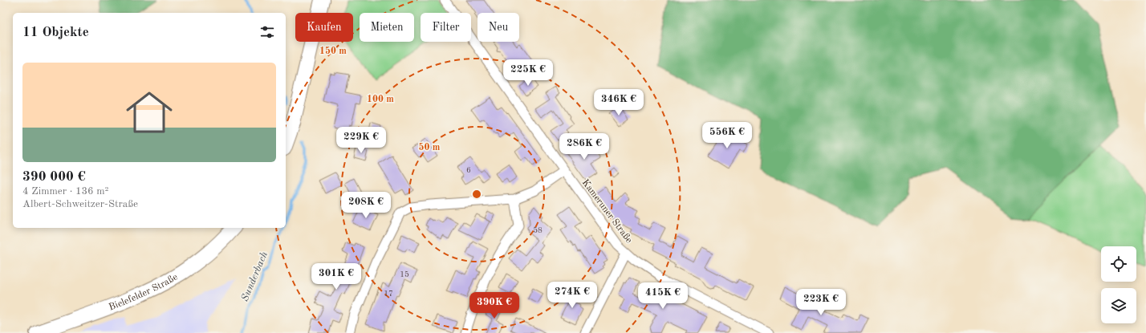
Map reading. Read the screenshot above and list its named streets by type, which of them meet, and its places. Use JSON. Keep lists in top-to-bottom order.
{
  "streets": {
    "main road": ["Bielefelder Straße"],
    "street": ["Kameruner Straße"]
  },
  "water": ["Sunderbach"],
  "house_numbers": [
    "6",
    "58",
    "15",
    "17"
  ],
  "page": {
    "chip": [
      "Kaufen",
      "Mieten",
      "Filter",
      "Neu"
    ],
    "heading": "11 Objekte",
    "list": [
      {
        "name": "390 000 €",
        "note": "4 Zimmer · 136 m² · Albert-Schweitzer-Straße"
      }
    ],
    "price": [
      "225K €",
      "346K €",
      "556K €",
      "229K €",
      "286K €",
      "208K €",
      "301K €",
      "274K €",
      "415K €",
      "223K €",
      "390K €"
    ]
  },
  "rings": ["150 m", "100 m", "50 m"]
}
